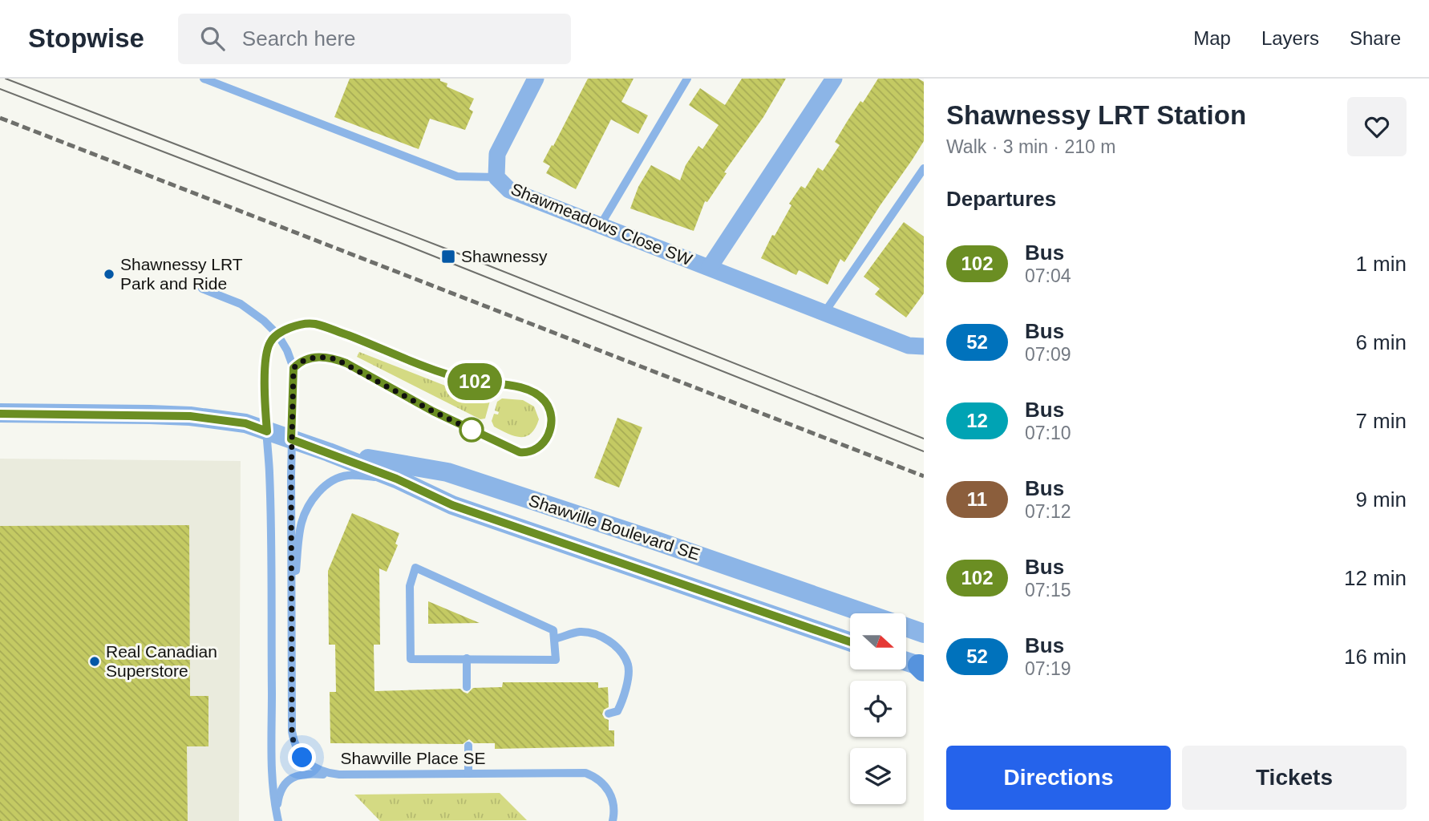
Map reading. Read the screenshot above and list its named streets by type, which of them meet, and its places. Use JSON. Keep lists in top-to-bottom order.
{
  "streets": {
    "street": ["Shawmeadows Close SW", "Shawville Boulevard SE"],
    "lane": ["Shawville Place SE"]
  },
  "crossings": [
    ["Shawville Boulevard SE", "Shawville Place SE"]
  ],
  "places": {
    "transit": ["Shawnessy"],
    "other": ["Shawnessy LRT Park and Ride", "Real Canadian Superstore"]
  },
  "lines": ["bus line 102"],
  "north": "right",
  "page": {
    "header": "Stopwise",
    "search": "Search here",
    "nav": ["Map", "Layers", "Share"],
    "on_map": "102",
    "heading": [
      ["Shawnessy LRT Station", "Walk · 3 min · 210 m"],
      "Departures"
    ],
    "list": [
      {
        "mark": "102",
        "name": "Bus",
        "note": "07:04",
        "value": "1 min"
      },
      {
        "mark": "52",
        "name": "Bus",
        "note": "07:09",
        "value": "6 min"
      },
      {
        "mark": "12",
        "name": "Bus",
        "note": "07:10",
        "value": "7 min"
      },
      {
        "mark": "11",
        "name": "Bus",
        "note": "07:12",
        "value": "9 min"
      },
      {
        "mark": "102",
        "name": "Bus",
        "note": "07:15",
        "value": "12 min"
      },
      {
        "mark": "52",
        "name": "Bus",
        "note": "07:19",
        "value": "16 min"
      }
    ],
    "buttons": ["Directions", "Tickets"]
  }
}
